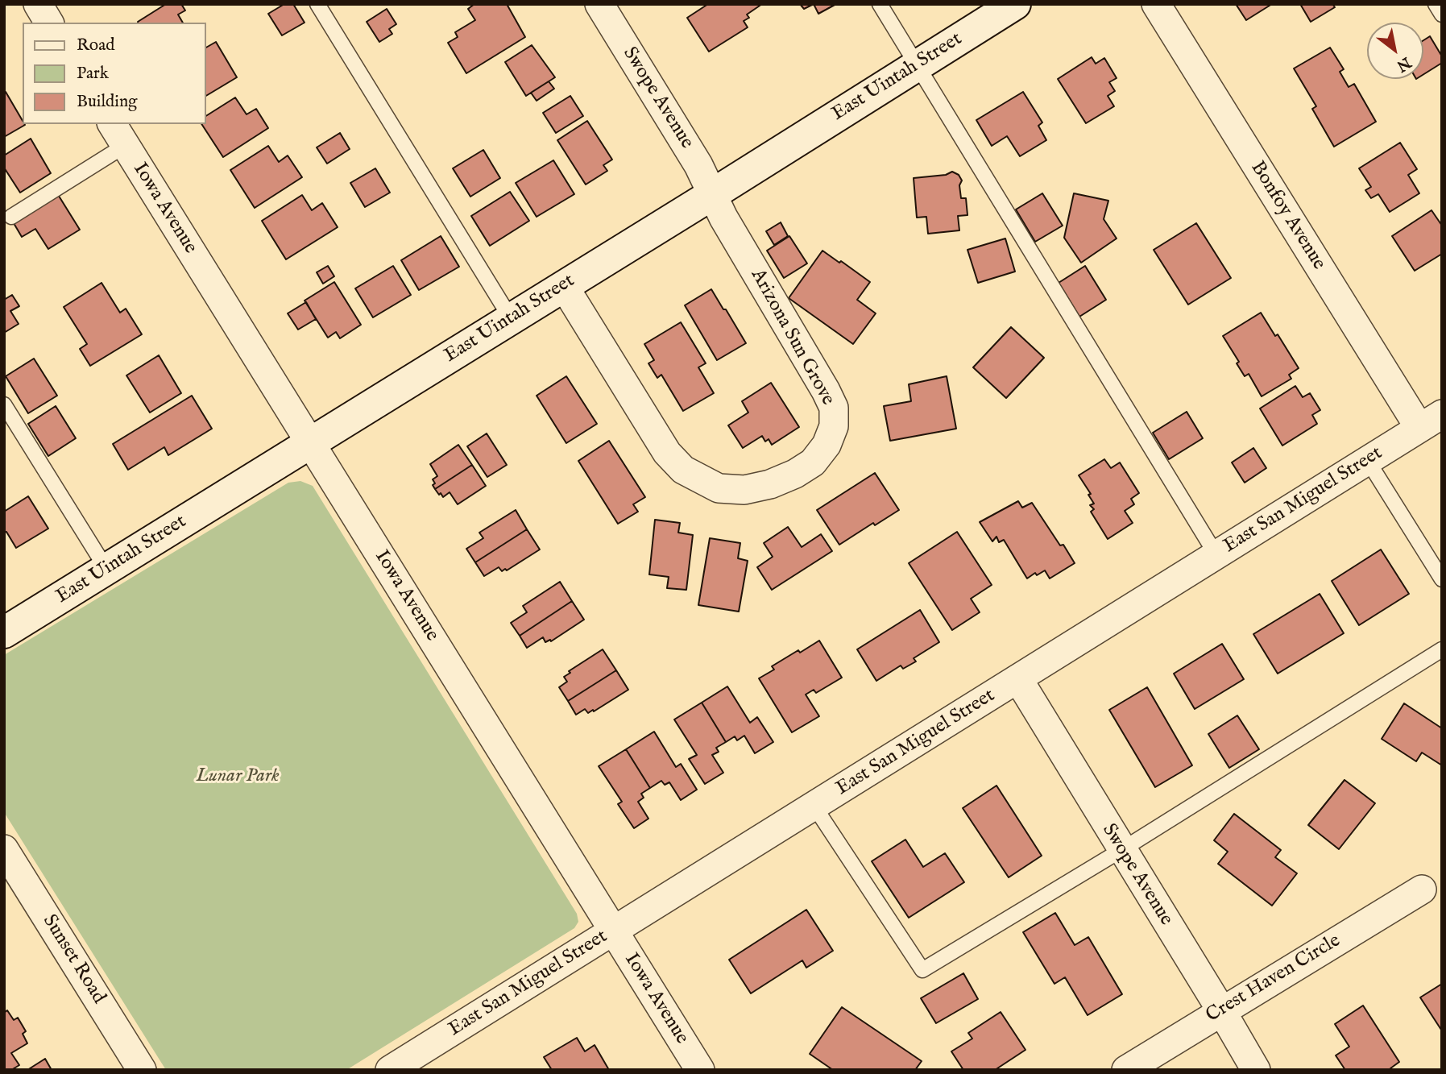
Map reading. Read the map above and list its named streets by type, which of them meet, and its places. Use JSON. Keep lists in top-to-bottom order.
{
  "streets": {
    "main road": ["East Uintah Street"],
    "street": [
      "Swope Avenue",
      "Iowa Avenue",
      "Bonfoy Avenue",
      "Arizona Sun Grove",
      "East San Miguel Street",
      "Sunset Road",
      "Crest Haven Circle"
    ]
  },
  "crossings": [
    ["East Uintah Street", "Swope Avenue"],
    ["East Uintah Street", "Iowa Avenue"],
    ["East Uintah Street", "Arizona Sun Grove"],
    ["Swope Avenue", "Arizona Sun Grove"],
    ["Swope Avenue", "East San Miguel Street"],
    ["Swope Avenue", "Crest Haven Circle"],
    ["Iowa Avenue", "East San Miguel Street"],
    ["Bonfoy Avenue", "East San Miguel Street"]
  ],
  "parks": ["Lunar Park"],
  "legend": ["Road", "Park", "Building"],
  "north": "bottom right"
}
